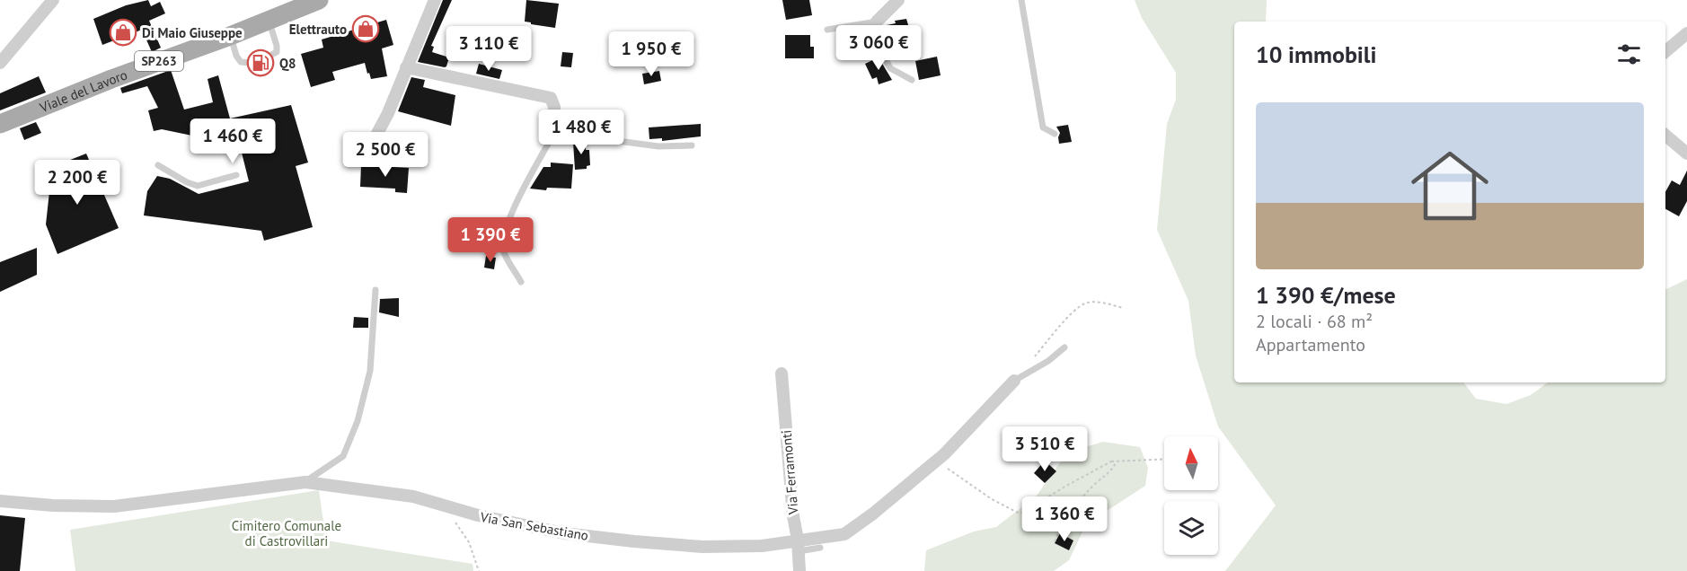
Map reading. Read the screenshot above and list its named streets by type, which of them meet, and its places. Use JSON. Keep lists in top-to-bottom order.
{
  "streets": {
    "main road": ["SP263", "Viale del Lavoro"],
    "street": ["Via Ferramonti", "Via San Sebastiano"]
  },
  "crossings": [
    ["Via Ferramonti", "Via San Sebastiano"]
  ],
  "parks": ["Cimitero Comunale di Castrovillari"],
  "places": {
    "shop": ["Elettrauto", "Di Maio Giuseppe"],
    "fuel station": ["Q8"]
  },
  "north": "top",
  "page": {
    "heading": "10 immobili",
    "price": [
      "3 060 €",
      "3 110 €",
      "1 950 €",
      "1 480 €",
      "1 460 €",
      "2 500 €",
      "2 200 €",
      "1 390 €",
      "3 510 €",
      "1 360 €"
    ],
    "list": [
      {
        "name": "1 390 €/mese",
        "note": "2 locali · 68 m² · Appartamento"
      }
    ]
  }
}
